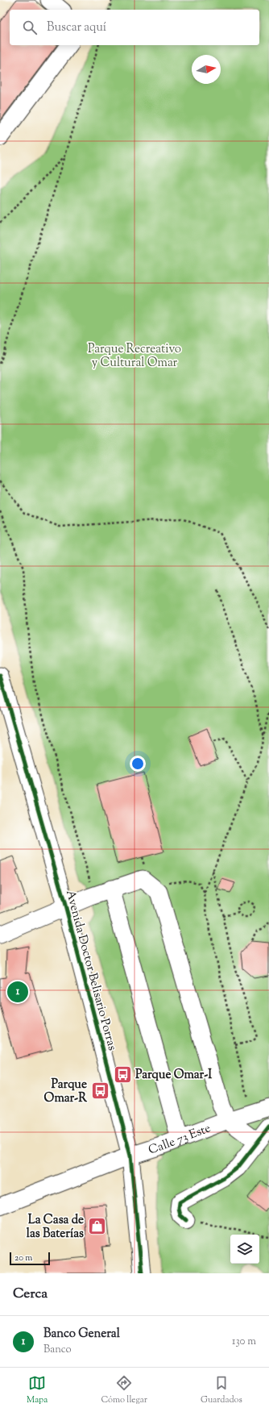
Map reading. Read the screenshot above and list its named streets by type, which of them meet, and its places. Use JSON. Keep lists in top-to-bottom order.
{
  "streets": {
    "street": ["Avenida Doctor Belisario Porras", "Calle 73 Este"]
  },
  "crossings": [
    ["Avenida Doctor Belisario Porras", "Calle 73 Este"]
  ],
  "parks": ["Parque Recreativo y Cultural Omar"],
  "places": {
    "bus stop": ["Parque Omar-I", "Parque Omar-R"],
    "shop": ["La Casa de las Baterías"]
  },
  "scale_bar": "20 m",
  "north": "right",
  "page": {
    "search": "Buscar aquí",
    "pins": "1",
    "scale": "20 m",
    "heading": "Cerca",
    "list": [
      {
        "mark": "1",
        "name": "Banco General",
        "note": "Banco",
        "value": "130 m"
      }
    ],
    "nav": ["Mapa", "Cómo llegar", "Guardados"]
  }
}
